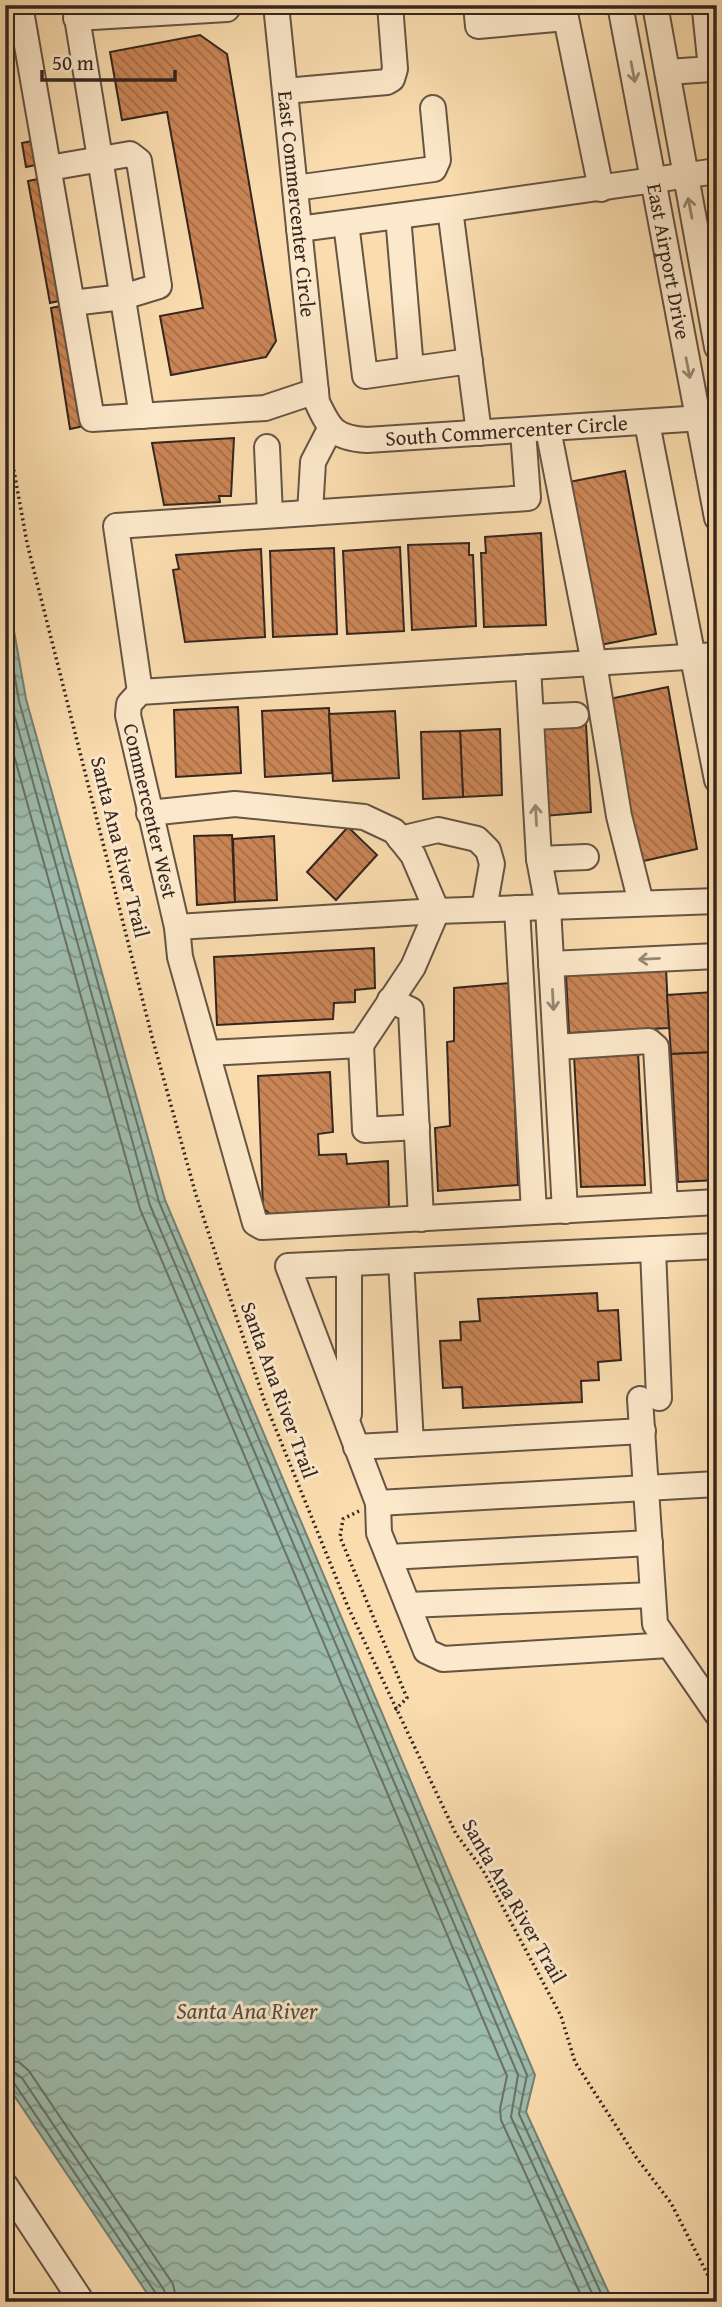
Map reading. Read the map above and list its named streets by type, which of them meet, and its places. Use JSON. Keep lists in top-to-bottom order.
{
  "streets": {
    "street": [
      "East Commercenter Circle",
      "East Airport Drive",
      "South Commercenter Circle",
      "Commercenter West"
    ],
    "path": ["Santa Ana River Trail"]
  },
  "crossings": [
    ["East Airport Drive", "South Commercenter Circle"]
  ],
  "water": ["Santa Ana River"],
  "scale_bar": "50 m"
}
